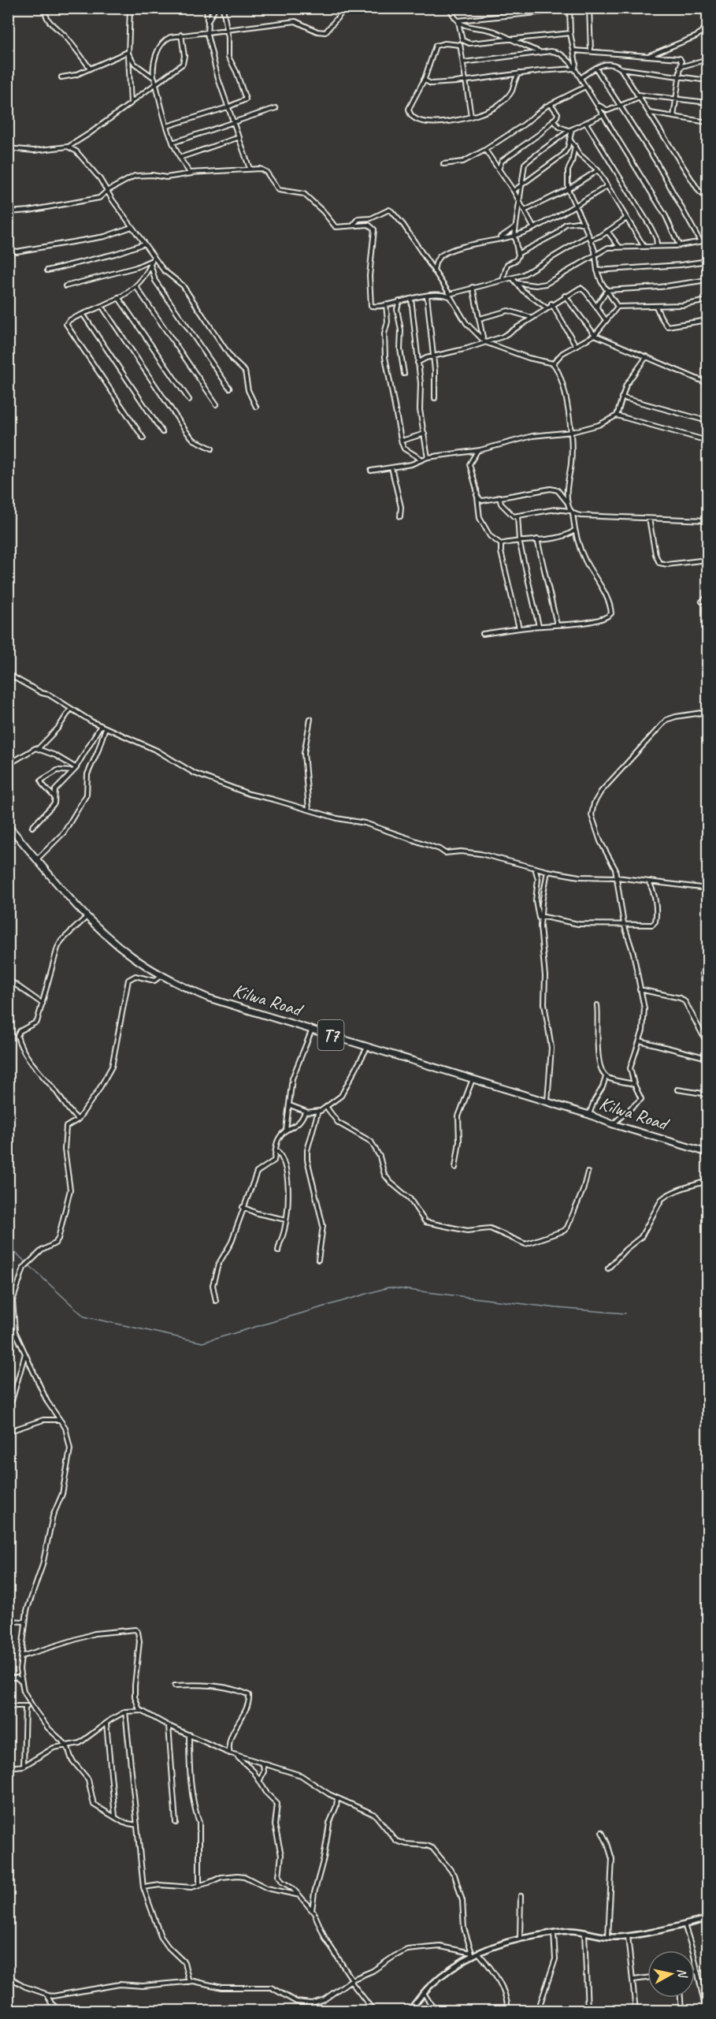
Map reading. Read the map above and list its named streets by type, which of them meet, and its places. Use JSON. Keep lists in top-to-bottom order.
{
  "streets": {
    "highway": ["Kilwa Road", "T7"]
  },
  "north": "right"
}
